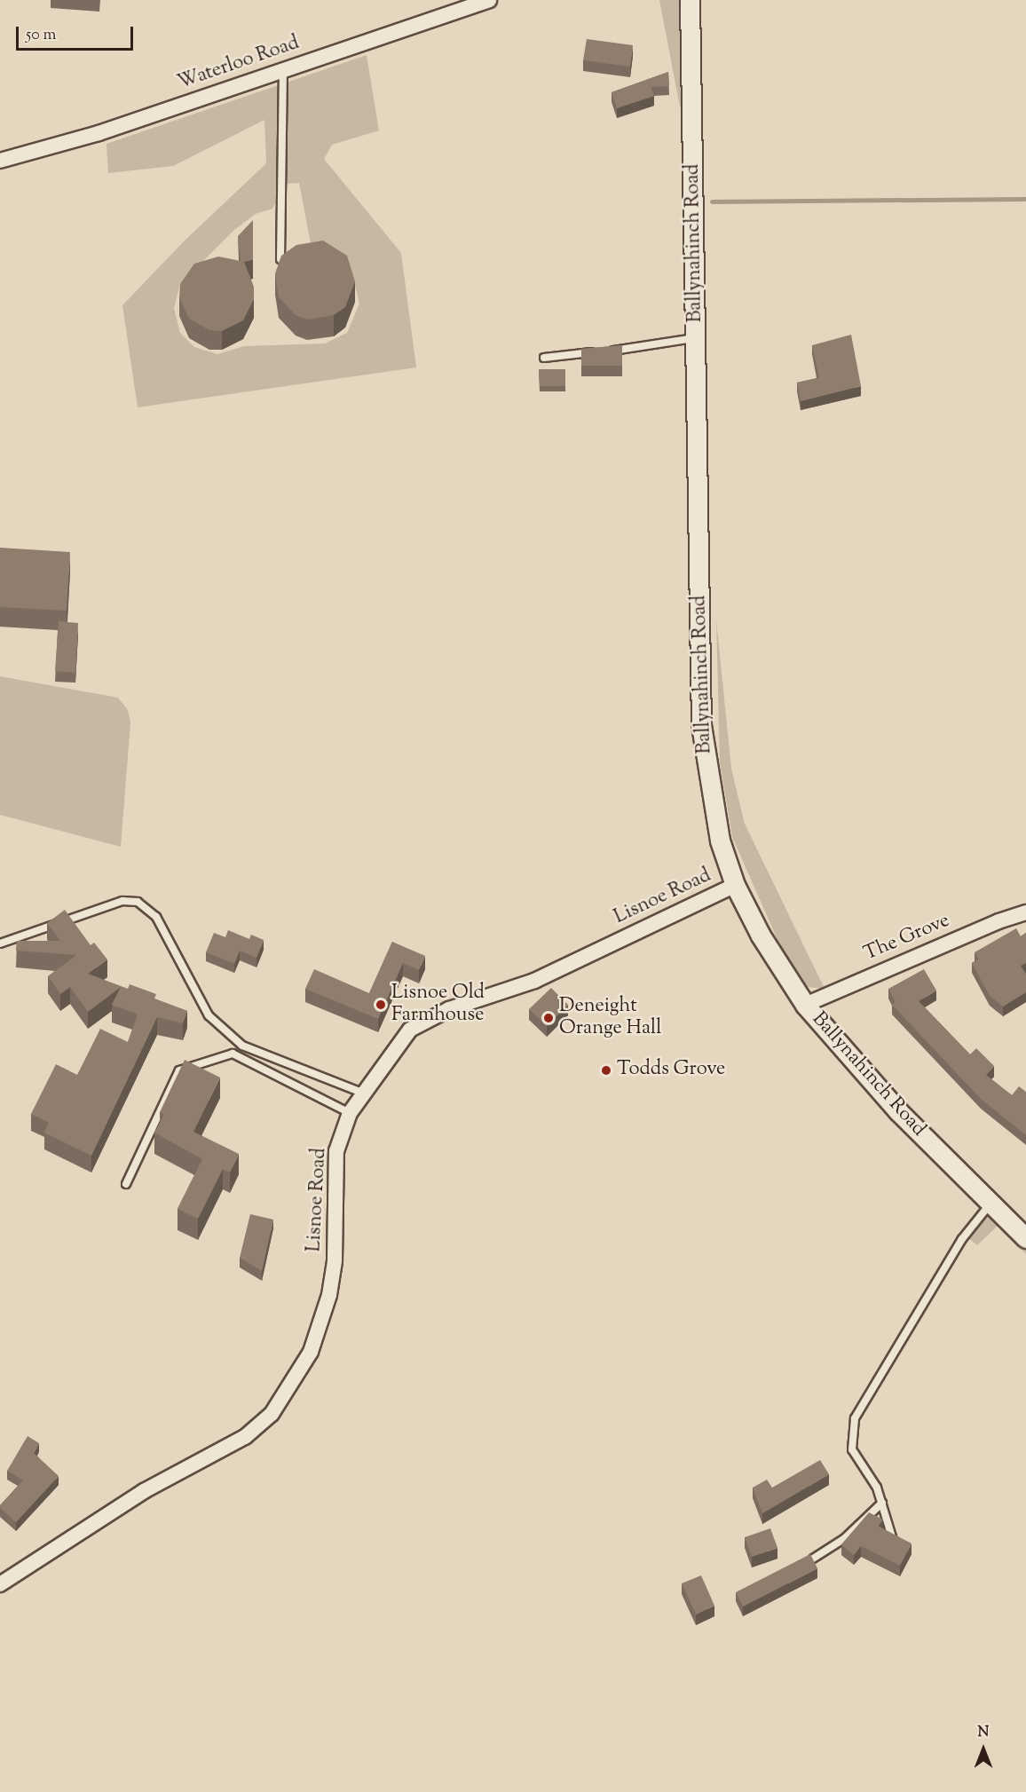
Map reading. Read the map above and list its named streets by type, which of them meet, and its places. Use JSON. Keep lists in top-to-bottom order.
{
  "streets": {
    "street": [
      "Waterloo Road",
      "Ballynahinch Road",
      "Lisnoe Road",
      "The Grove"
    ]
  },
  "crossings": [
    ["Ballynahinch Road", "Lisnoe Road"],
    ["Ballynahinch Road", "The Grove"]
  ],
  "places": ["Lisnoe Old Farmhouse", "Deneight Orange Hall", "Todds Grove"],
  "scale_bar": "50 m",
  "north": "top"
}
